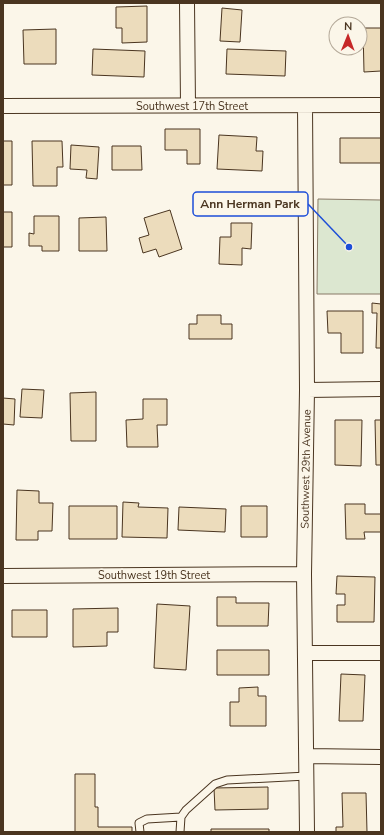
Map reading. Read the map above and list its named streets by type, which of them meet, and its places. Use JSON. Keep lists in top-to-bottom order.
{
  "streets": {
    "street": ["Southwest 17th Street", "Southwest 29th Avenue", "Southwest 19th Street"]
  },
  "crossings": [
    ["Southwest 17th Street", "Southwest 29th Avenue"],
    ["Southwest 29th Avenue", "Southwest 19th Street"]
  ],
  "places": ["Ann Herman Park"],
  "north": "top"
}
